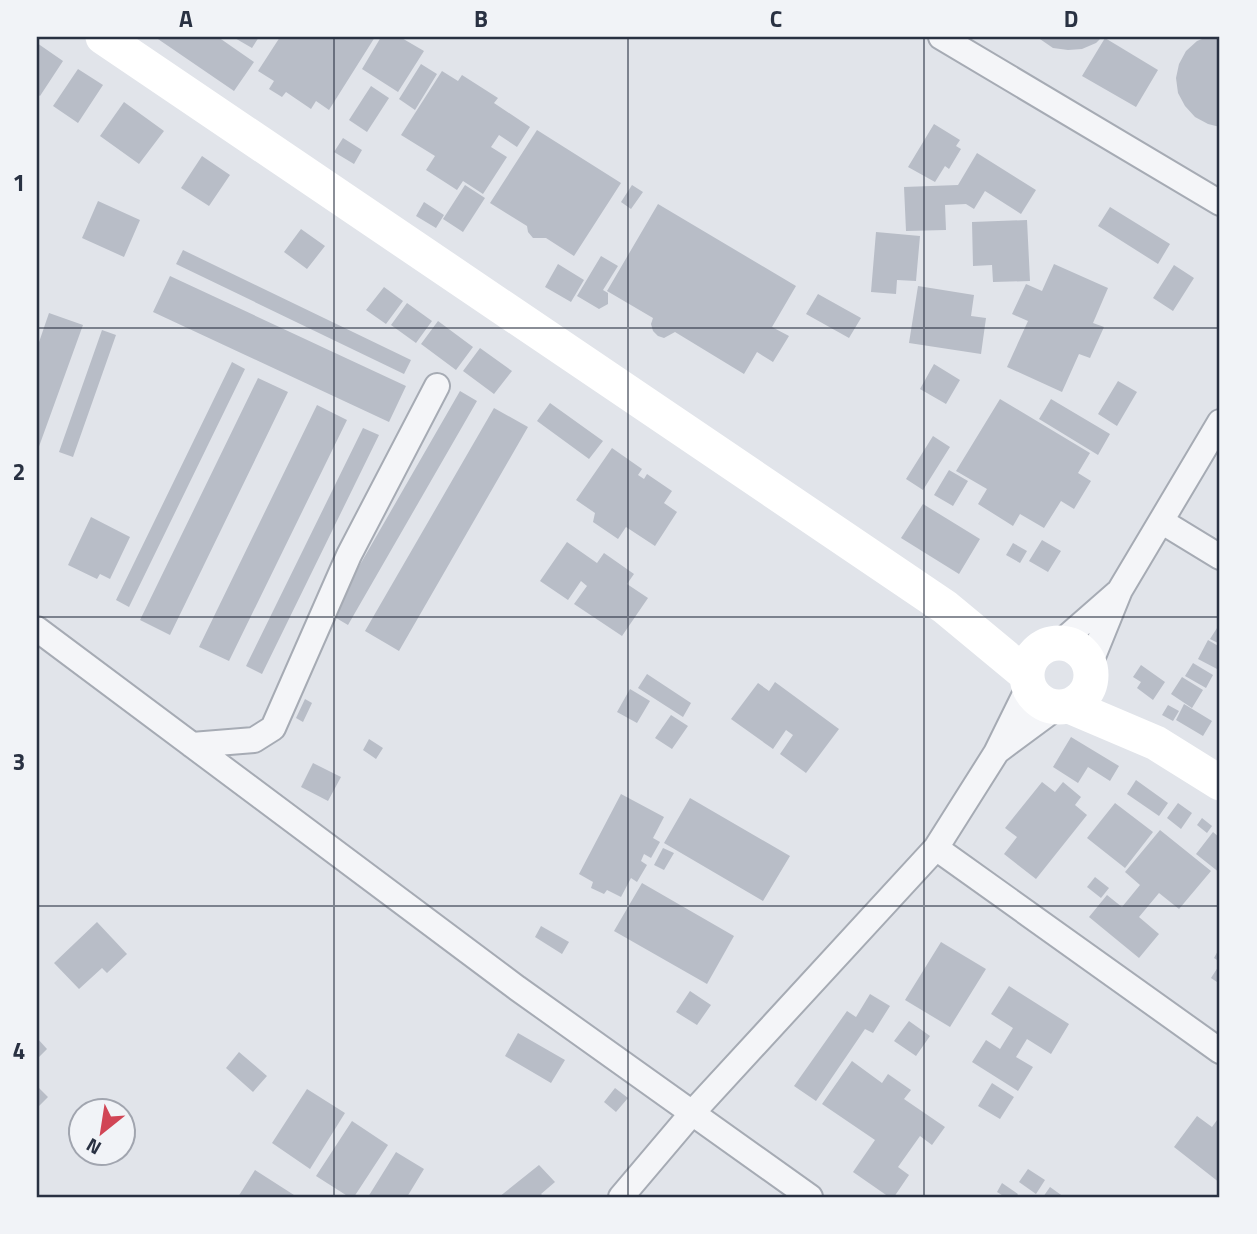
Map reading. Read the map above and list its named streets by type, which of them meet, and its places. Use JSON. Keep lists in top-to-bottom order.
{
  "north": "bottom left",
  "grid": {
    "columns": [
      "A",
      "B",
      "C",
      "D"
    ],
    "rows": [
      "1",
      "2",
      "3",
      "4"
    ]
  }
}
